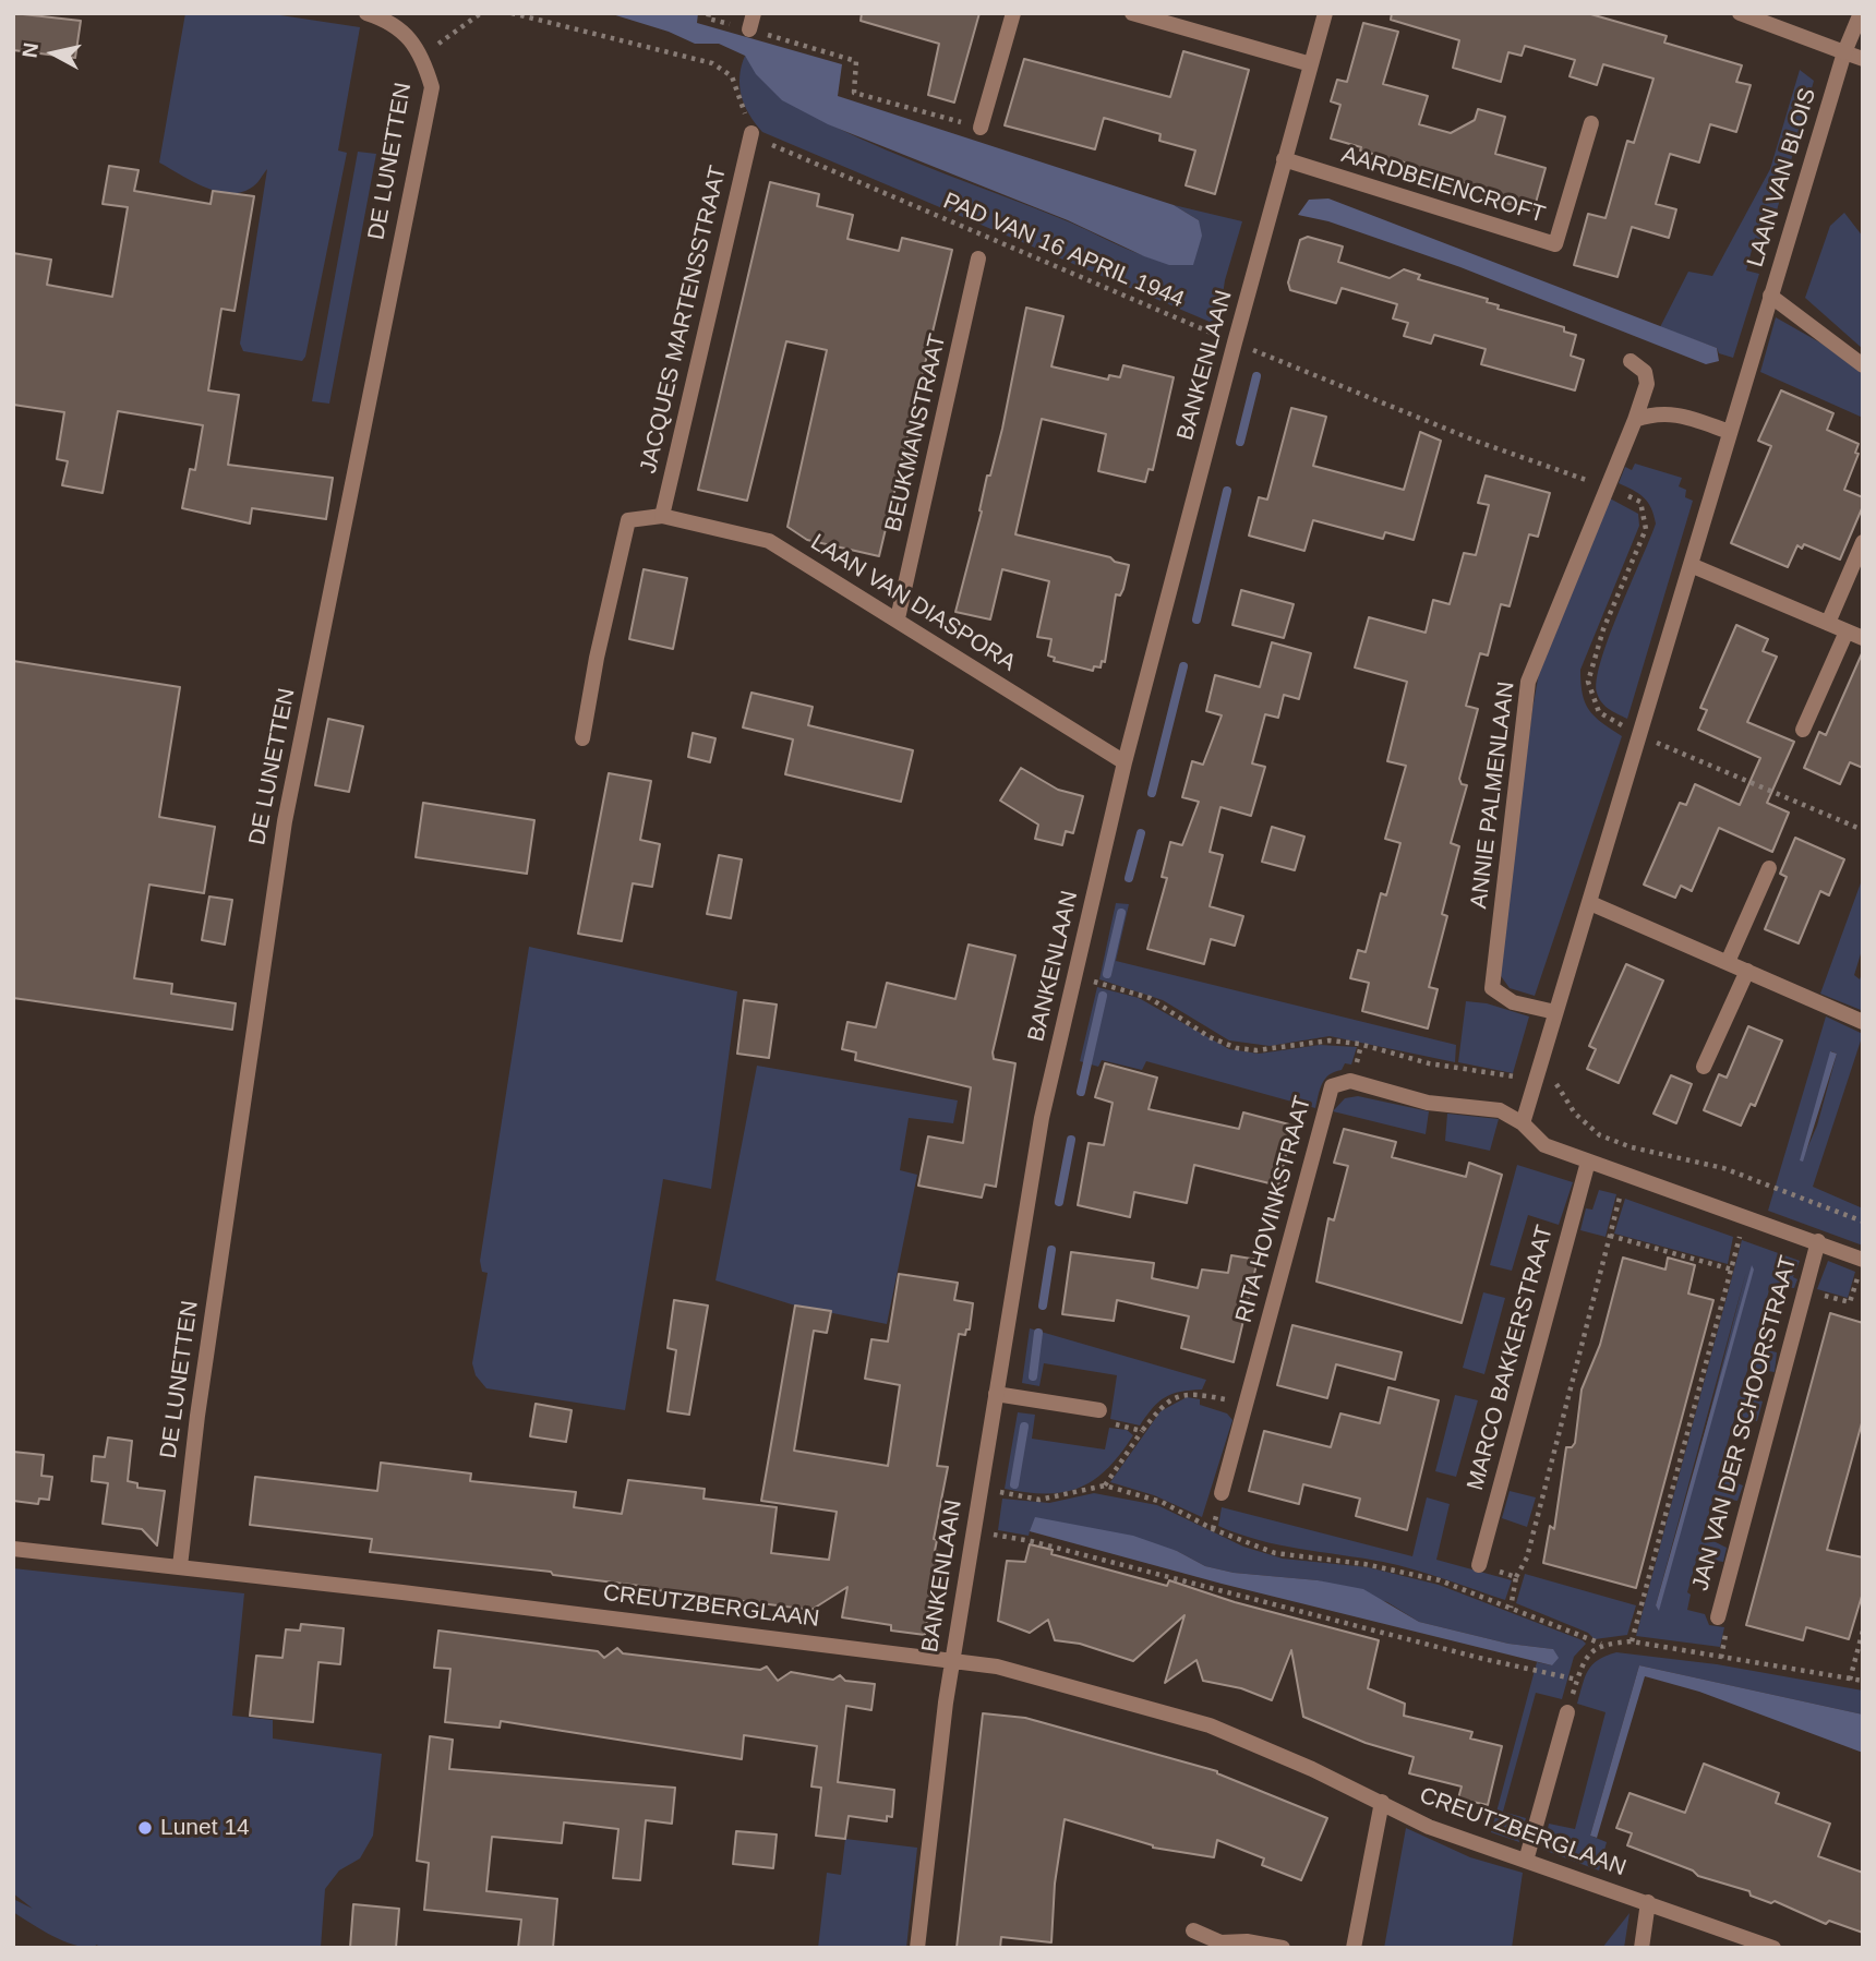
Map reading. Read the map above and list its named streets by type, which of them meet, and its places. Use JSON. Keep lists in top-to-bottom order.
{
  "streets": {
    "street": [
      "DE LUNETTEN",
      "LAAN VAN BLOIS",
      "AARDBEIENCROFT",
      "JACQUES MARTENSSTRAAT",
      "BANKENLAAN",
      "BEUKMANSTRAAT",
      "LAAN VAN DIASPORA",
      "ANNIE PALMENLAAN",
      "RITA HOVINKSTRAAT",
      "MARCO BAKKERSTRAAT",
      "JAN VAN DER SCHOORSTRAAT",
      "CREUTZBERGLAAN"
    ],
    "path": ["PAD VAN 16 APRIL 1944"]
  },
  "crossings": [
    ["DE LUNETTEN", "CREUTZBERGLAAN"],
    ["AARDBEIENCROFT", "BANKENLAAN"],
    ["PAD VAN 16 APRIL 1944", "JACQUES MARTENSSTRAAT"],
    ["PAD VAN 16 APRIL 1944", "BANKENLAAN"],
    ["PAD VAN 16 APRIL 1944", "ANNIE PALMENLAAN"],
    ["JACQUES MARTENSSTRAAT", "LAAN VAN DIASPORA"],
    ["BANKENLAAN", "LAAN VAN DIASPORA"],
    ["BANKENLAAN", "CREUTZBERGLAAN"],
    ["BEUKMANSTRAAT", "LAAN VAN DIASPORA"]
  ],
  "places": ["Lunet 14"],
  "north": "left"
}
